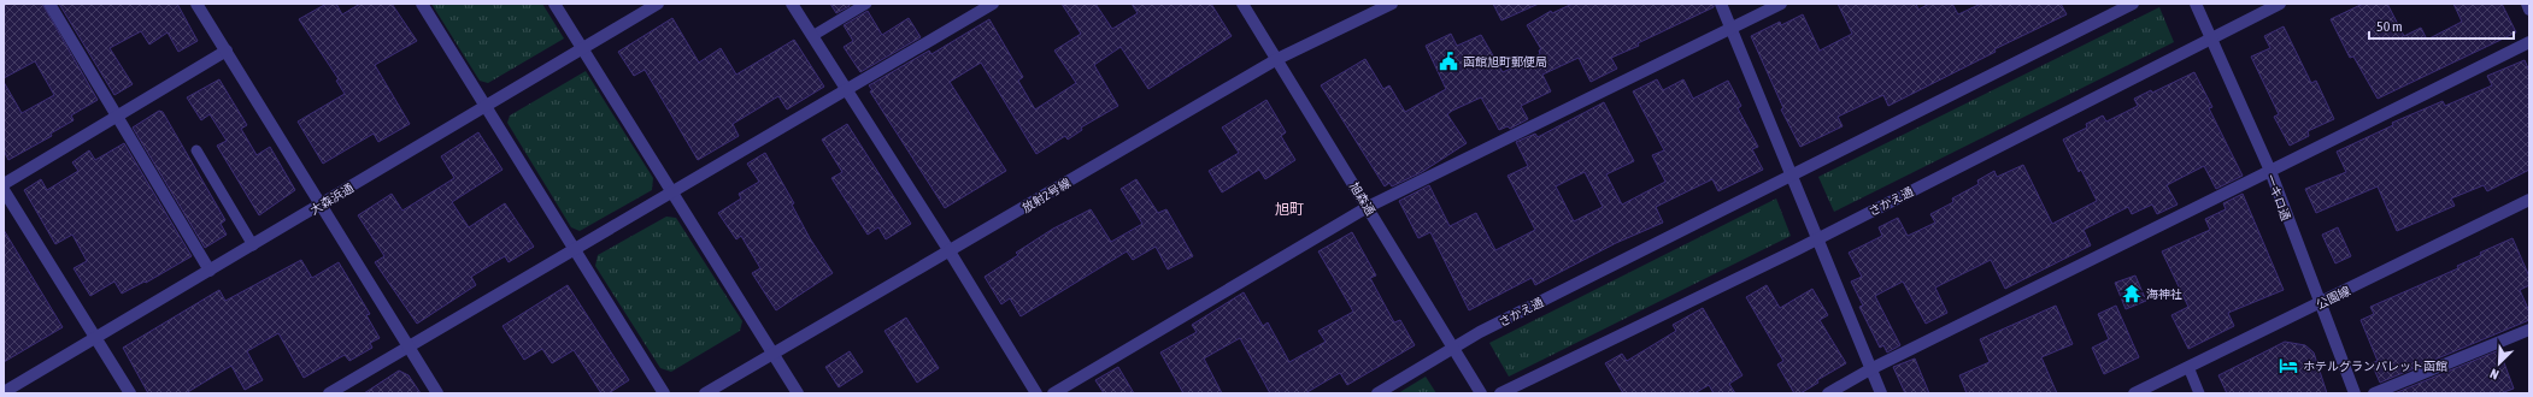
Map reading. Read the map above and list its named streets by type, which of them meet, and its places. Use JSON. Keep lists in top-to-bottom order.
{
  "streets": {
    "street": [
      "放射2号線",
      "一キロ通",
      "大森浜通",
      "旭森通",
      "さかえ通",
      "公園線"
    ]
  },
  "crossings": [
    ["放射2号線", "旭森通"],
    ["一キロ通", "さかえ通"],
    ["一キロ通", "公園線"],
    ["旭森通", "さかえ通"]
  ],
  "districts": ["旭町"],
  "places": {
    "public building": ["函館旭町郵便局"],
    "temple": ["海神社"],
    "hotel": ["ホテルグランパレット函館"]
  },
  "scale_bar": "50 m",
  "north": "bottom left"
}
